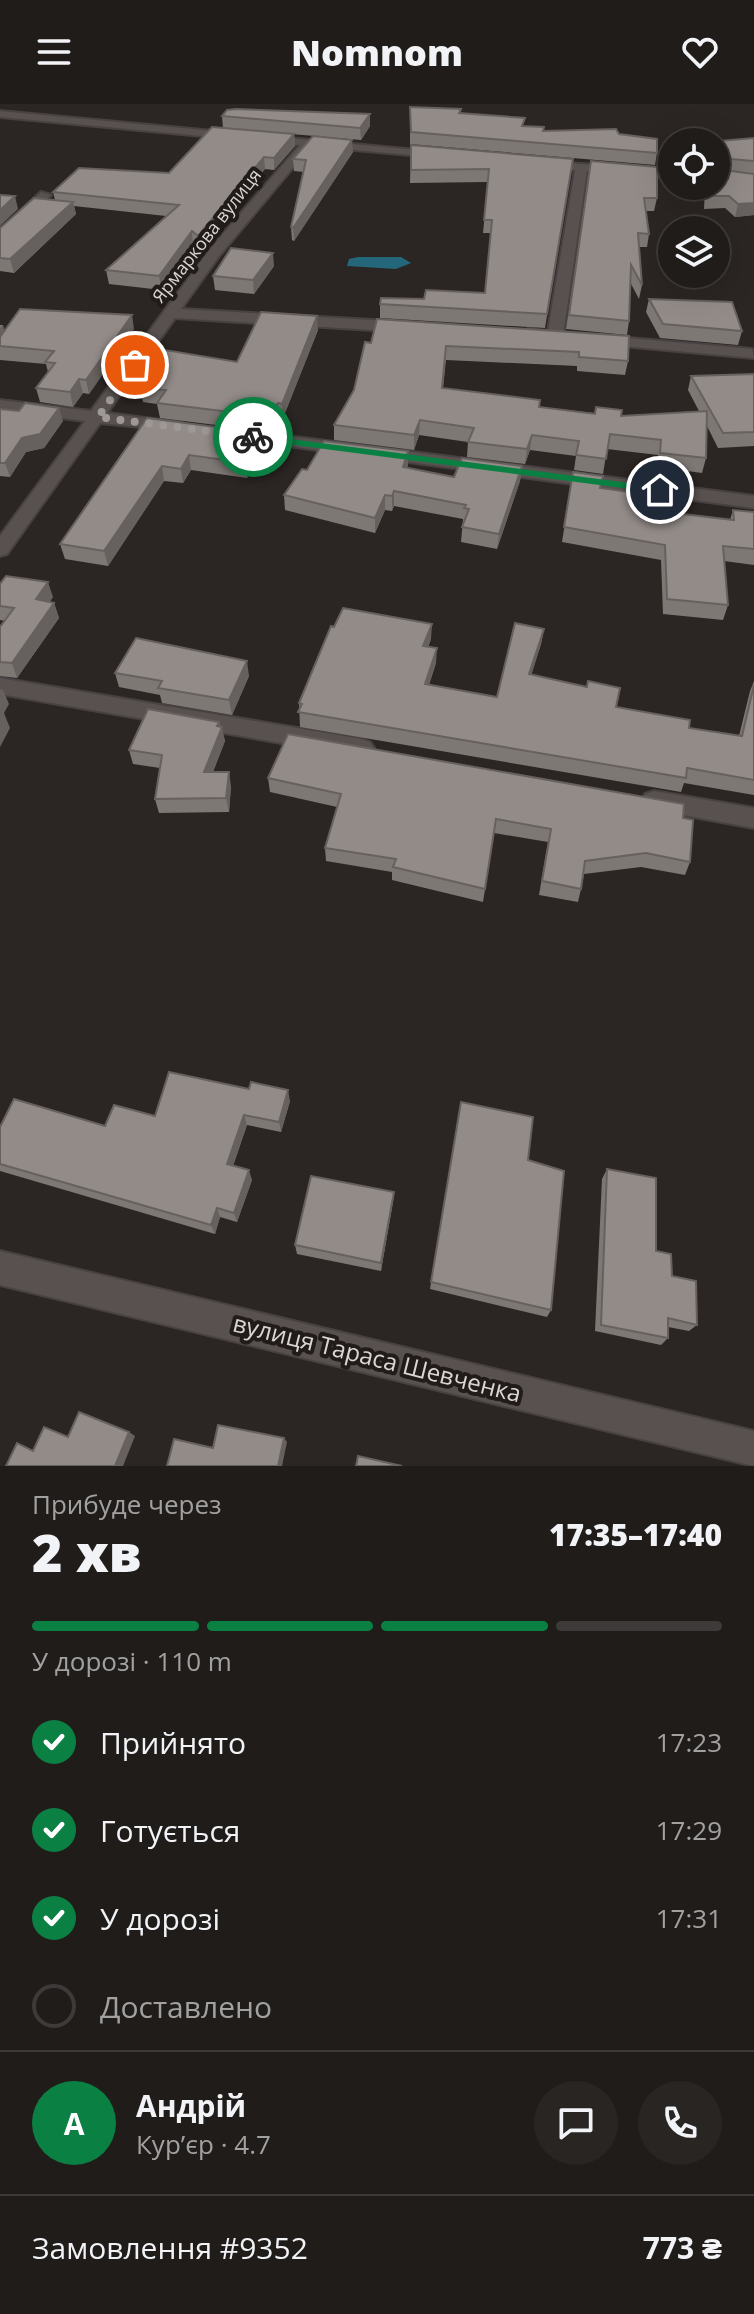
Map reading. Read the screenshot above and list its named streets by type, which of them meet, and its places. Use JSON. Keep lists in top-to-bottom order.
{
  "streets": {
    "street": ["Ярмаркова вулиця", "вулиця Тараса Шевченка"]
  },
  "page": {
    "header": "Nomnom",
    "heading": ["2 хв", "Прибуде через", "17:35–17:40"],
    "panel": [
      "Андрій",
      "Кур’єр · 4.7",
      "Замовлення #9352",
      "773 ₴"
    ],
    "bar": "У дорозі · 110 m",
    "list": [
      ["Прийнято", "17:23"],
      ["Готується", "17:29"],
      ["У дорозі", "17:31"],
      "Доставлено"
    ],
    "round": "А"
  }
}
